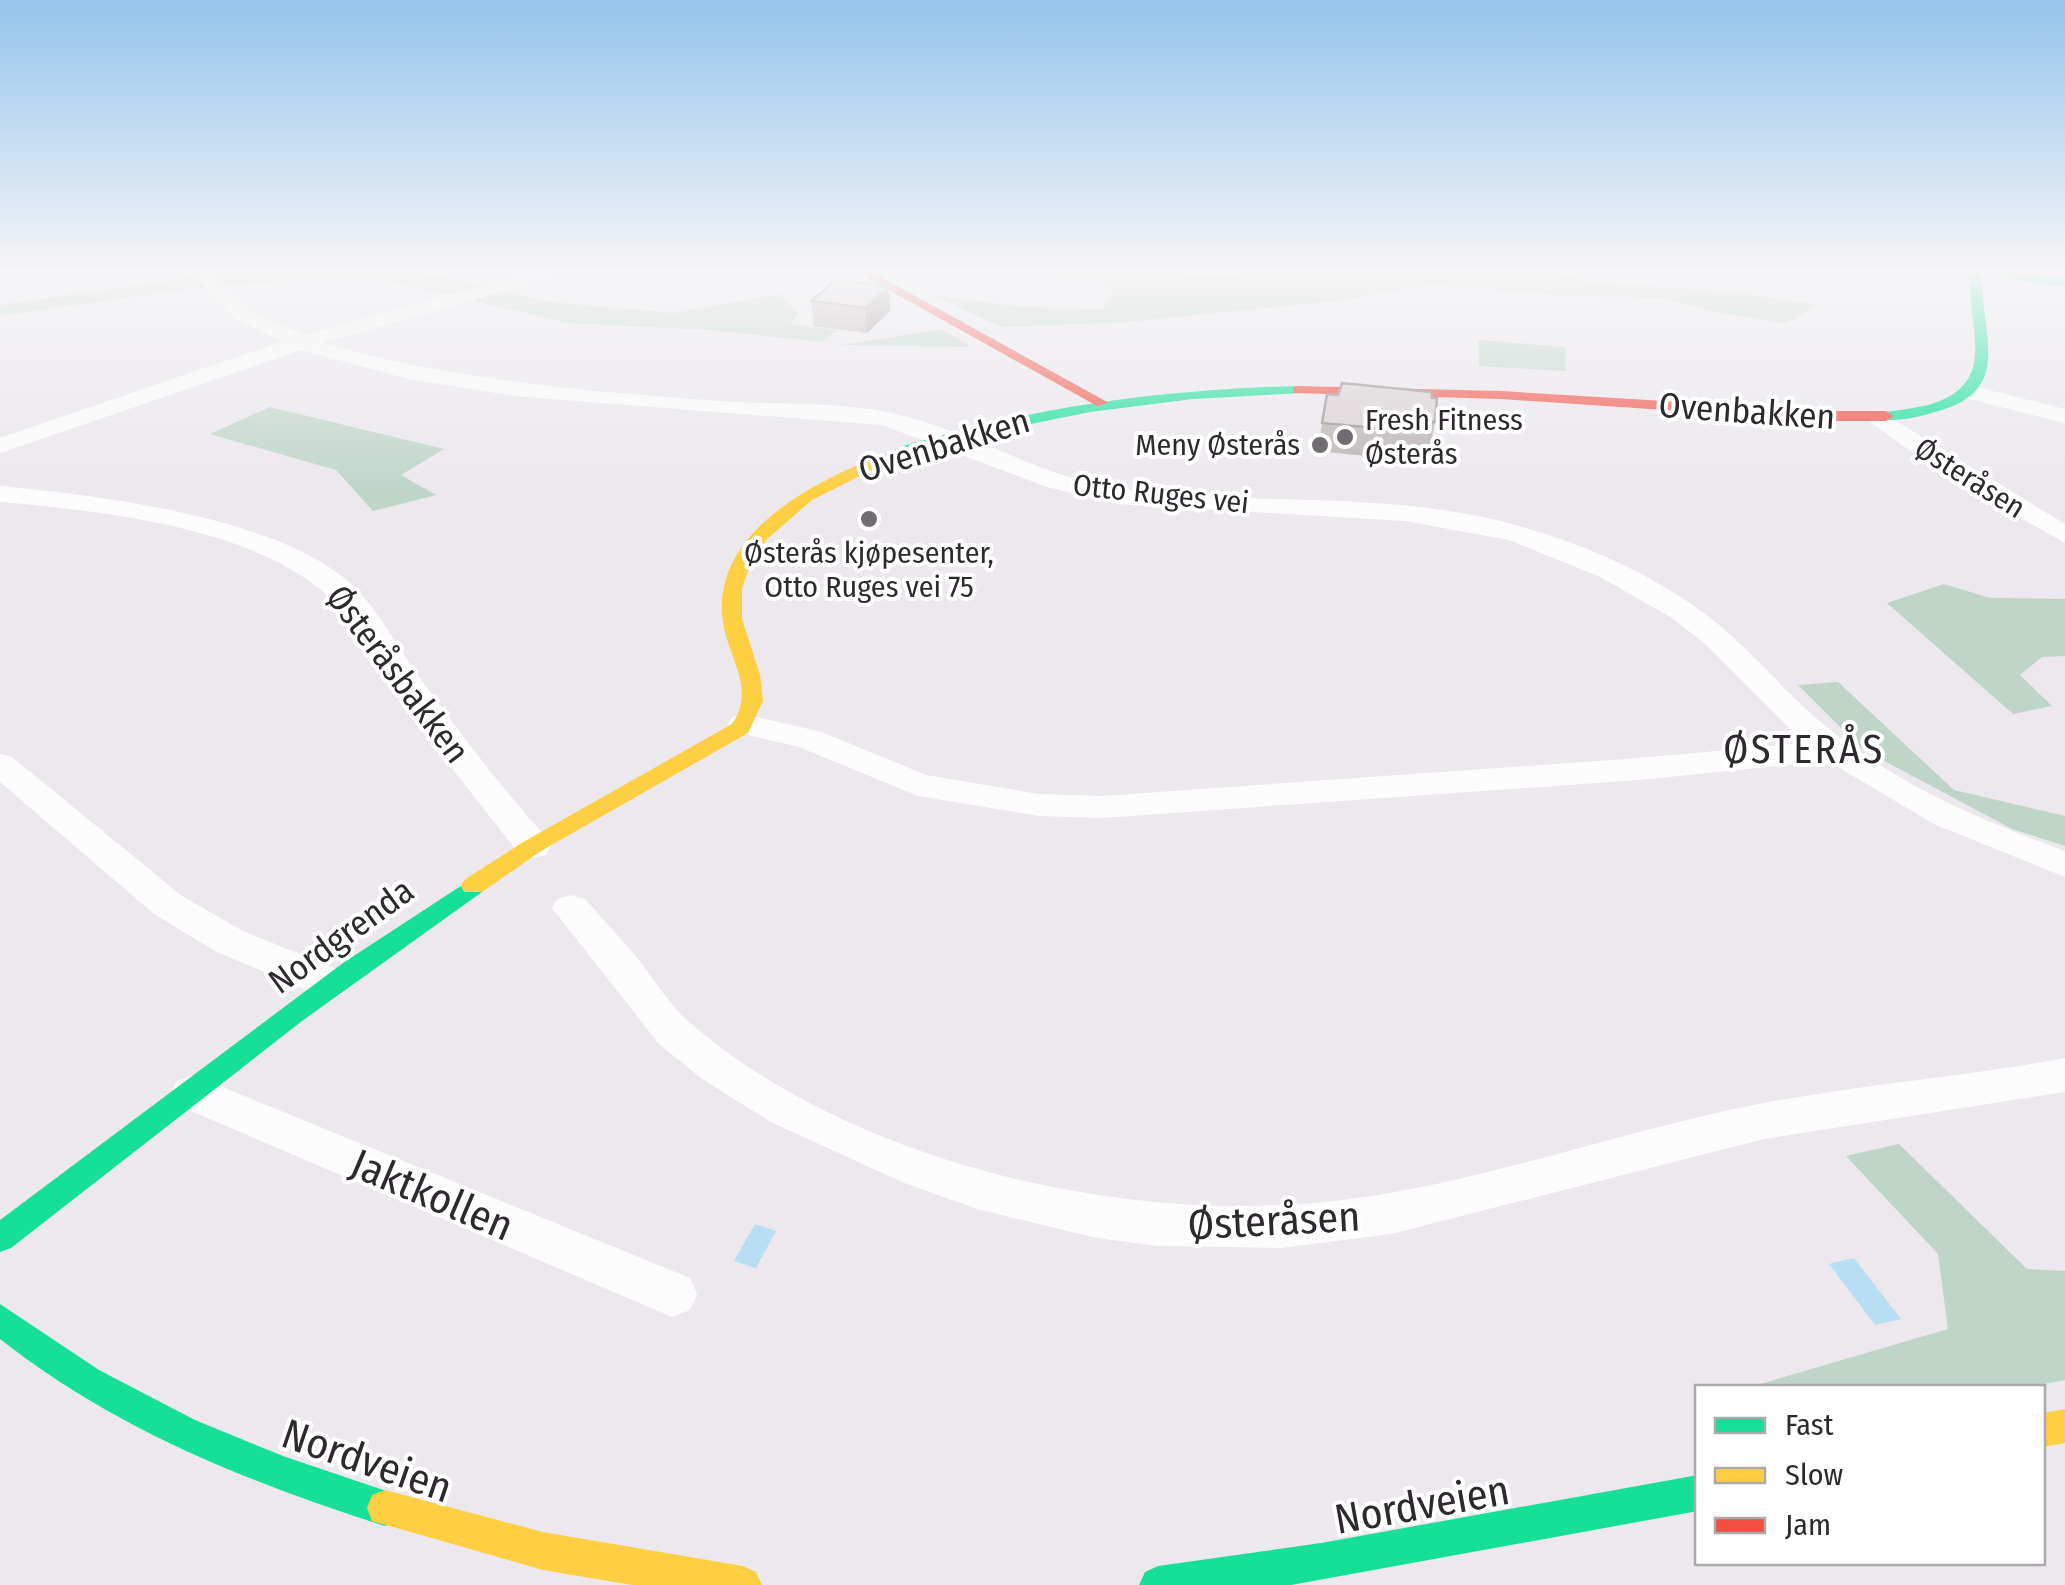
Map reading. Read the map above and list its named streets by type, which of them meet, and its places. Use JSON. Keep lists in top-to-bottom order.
{
  "streets": {
    "street": [
      "Ovenbakken",
      "Østeråsen",
      "Otto Ruges vei",
      "Østeråsbakken",
      "Nordgrenda",
      "Jaktkollen",
      "Nordveien"
    ]
  },
  "crossings": [
    ["Ovenbakken", "Østeråsen"],
    ["Ovenbakken", "Otto Ruges vei"],
    ["Ovenbakken", "Nordgrenda"],
    ["Østeråsbakken", "Nordgrenda"],
    ["Nordgrenda", "Jaktkollen"]
  ],
  "districts": ["ØSTERÅS"],
  "places": ["Fresh Fitness Østerås", "Meny Østerås", "Østerås kjøpesenter, Otto Ruges vei 75"],
  "legend": ["Fast", "Slow", "Jam"]
}
